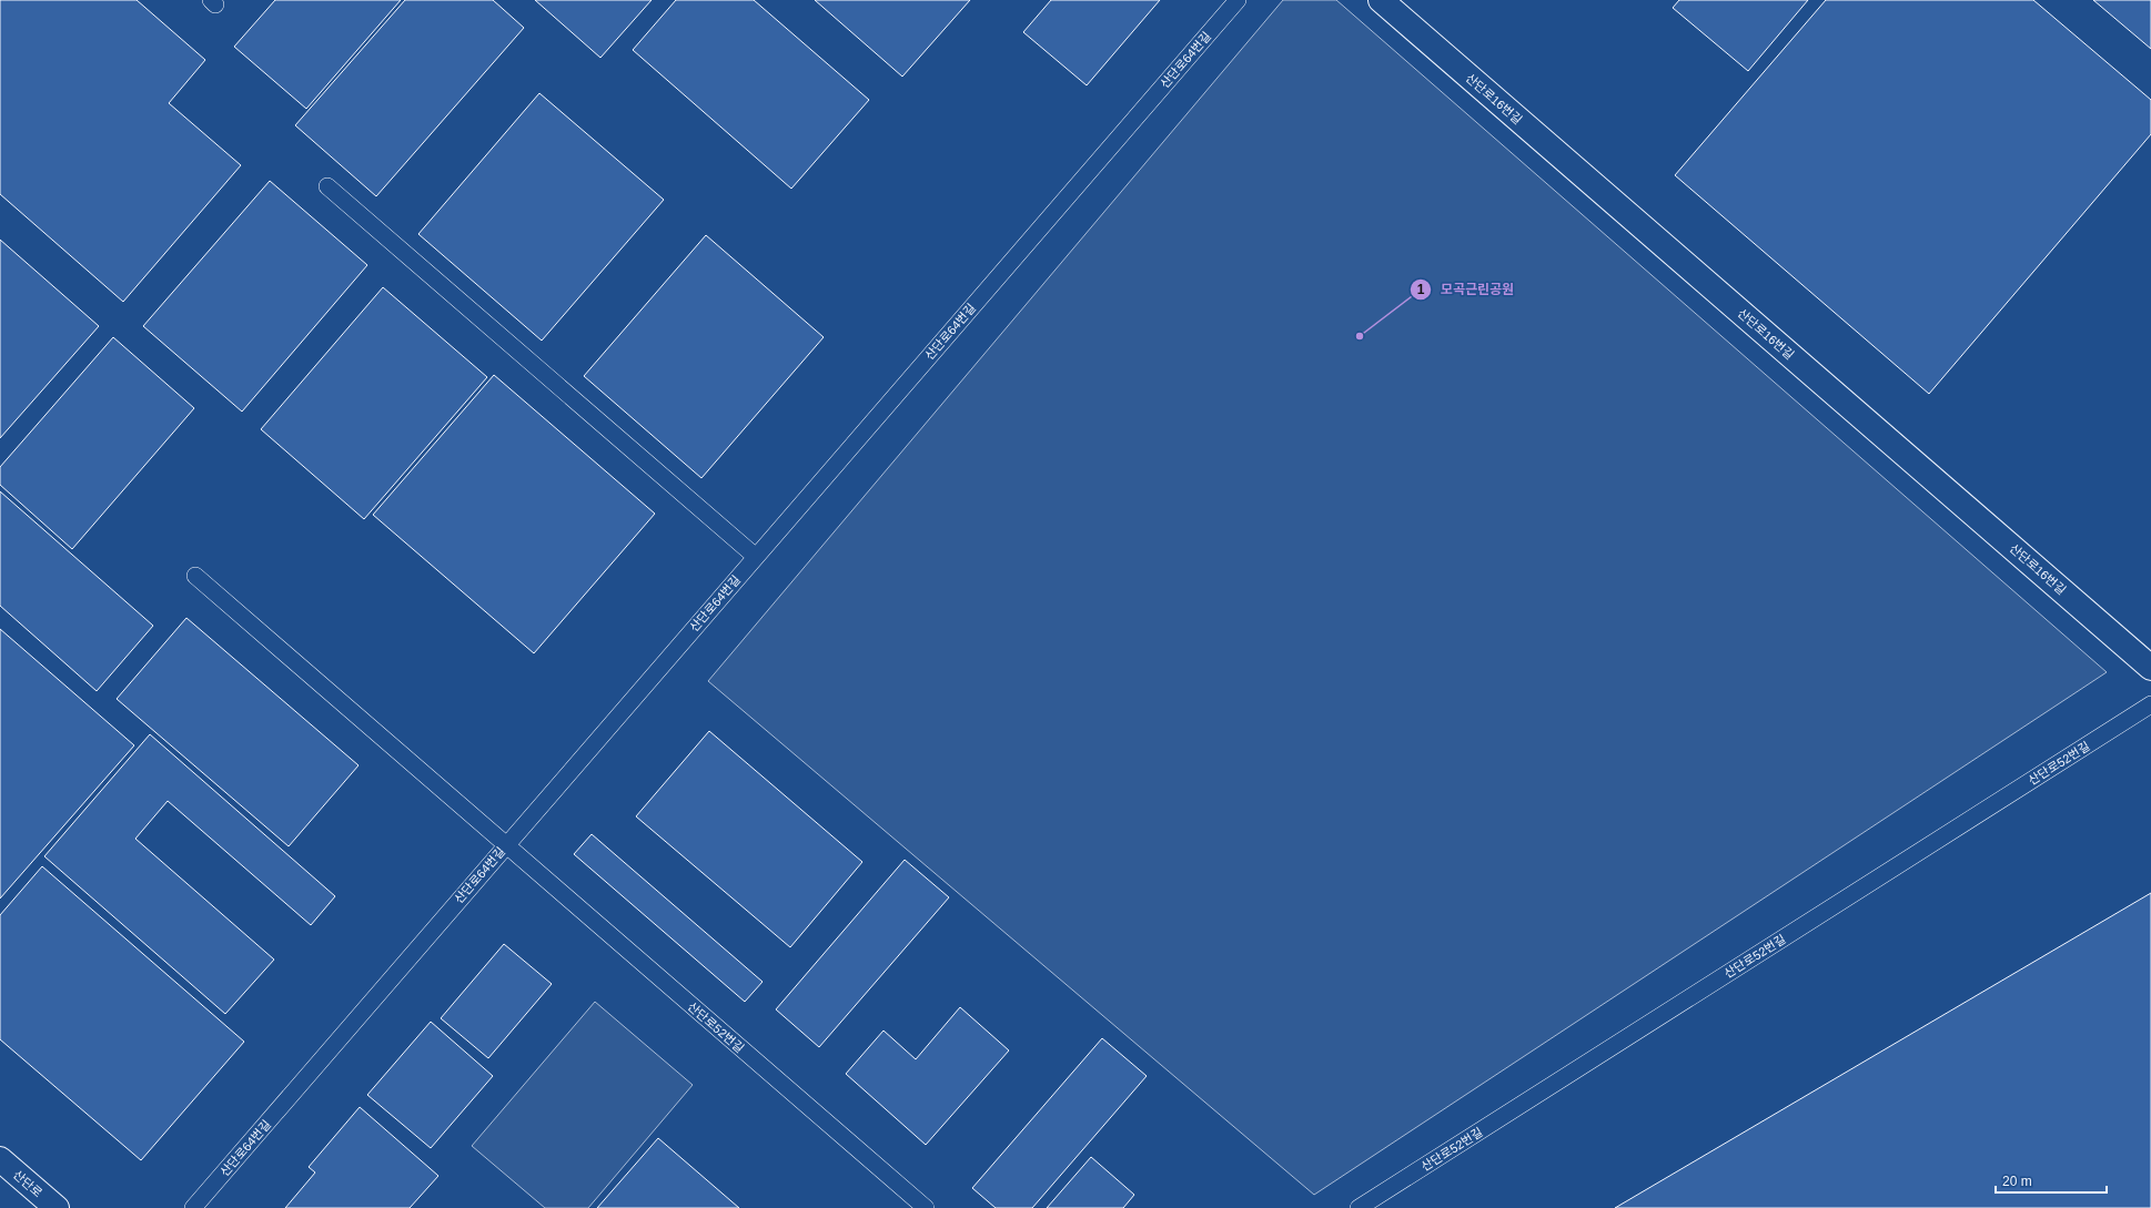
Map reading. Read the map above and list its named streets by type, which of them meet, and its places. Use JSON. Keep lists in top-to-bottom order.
{
  "streets": {
    "street": ["산단로16번길", "산단로"],
    "lane": ["산단로64번길", "산단로52번길"]
  },
  "crossings": [
    ["산단로64번길", "산단로52번길"]
  ],
  "places": ["모곡근린공원"],
  "scale_bar": "20 m"
}
